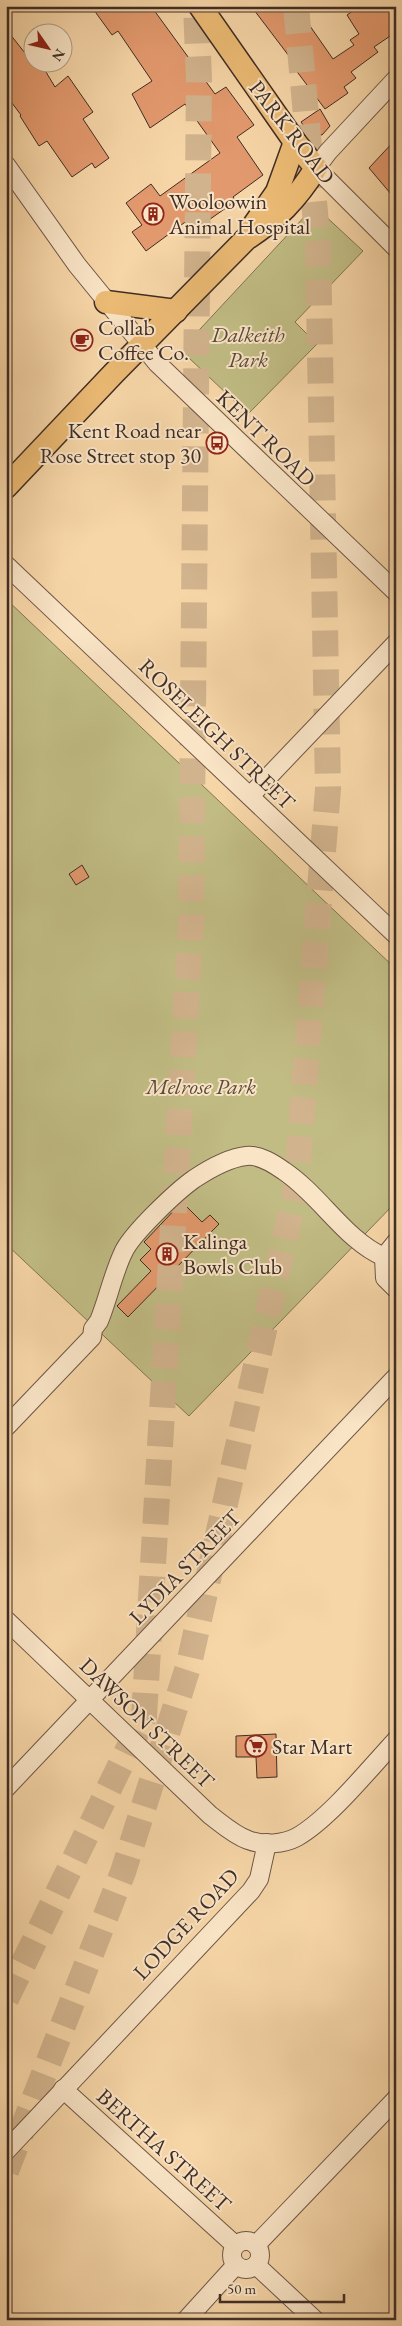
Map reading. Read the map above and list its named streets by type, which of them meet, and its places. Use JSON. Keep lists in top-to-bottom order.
{
  "streets": {
    "main road": ["PARK ROAD"],
    "street": [
      "KENT ROAD",
      "ROSELEIGH STREET",
      "LYDIA STREET",
      "DAWSON STREET",
      "LODGE ROAD",
      "BERTHA STREET"
    ]
  },
  "crossings": [
    ["LYDIA STREET", "DAWSON STREET"],
    ["DAWSON STREET", "LODGE ROAD"],
    ["LODGE ROAD", "BERTHA STREET"]
  ],
  "parks": ["Dalkeith Park", "Melrose Park"],
  "places": {
    "building": ["Wooloowin Animal Hospital", "Kalinga Bowls Club"],
    "cafe": ["Collab Coffee Co."],
    "bus stop": ["Kent Road near Rose Street stop 30"],
    "supermarket": ["Star Mart"]
  },
  "scale_bar": "50 m",
  "north": "bottom right"
}
